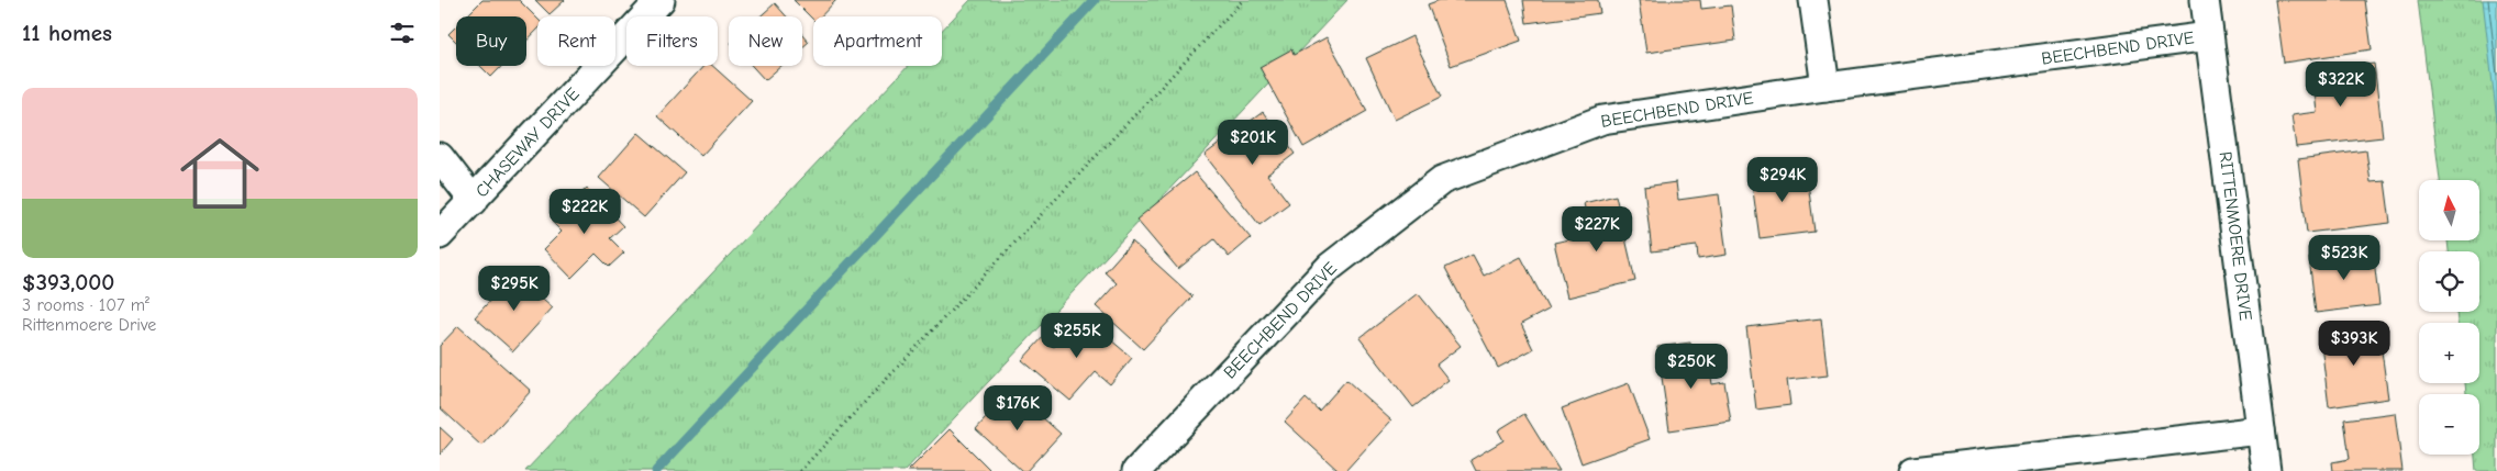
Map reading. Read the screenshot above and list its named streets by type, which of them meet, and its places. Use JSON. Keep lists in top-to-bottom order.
{
  "streets": {
    "street": ["BEECHBEND DRIVE", "CHASEWAY DRIVE", "RITTENMOERE DRIVE"]
  },
  "crossings": [
    ["BEECHBEND DRIVE", "RITTENMOERE DRIVE"]
  ],
  "north": "top",
  "page": {
    "heading": "11 homes",
    "chip": [
      "Buy",
      "Rent",
      "Filters",
      "New",
      "Apartment"
    ],
    "price": [
      "$322K",
      "$201K",
      "$294K",
      "$222K",
      "$227K",
      "$523K",
      "$295K",
      "$255K",
      "$393K",
      "$250K",
      "$176K"
    ],
    "list": [
      {
        "name": "$393,000",
        "note": "3 rooms · 107 m² · Rittenmoere Drive"
      }
    ],
    "map_buttons": ["+", "−"]
  }
}
